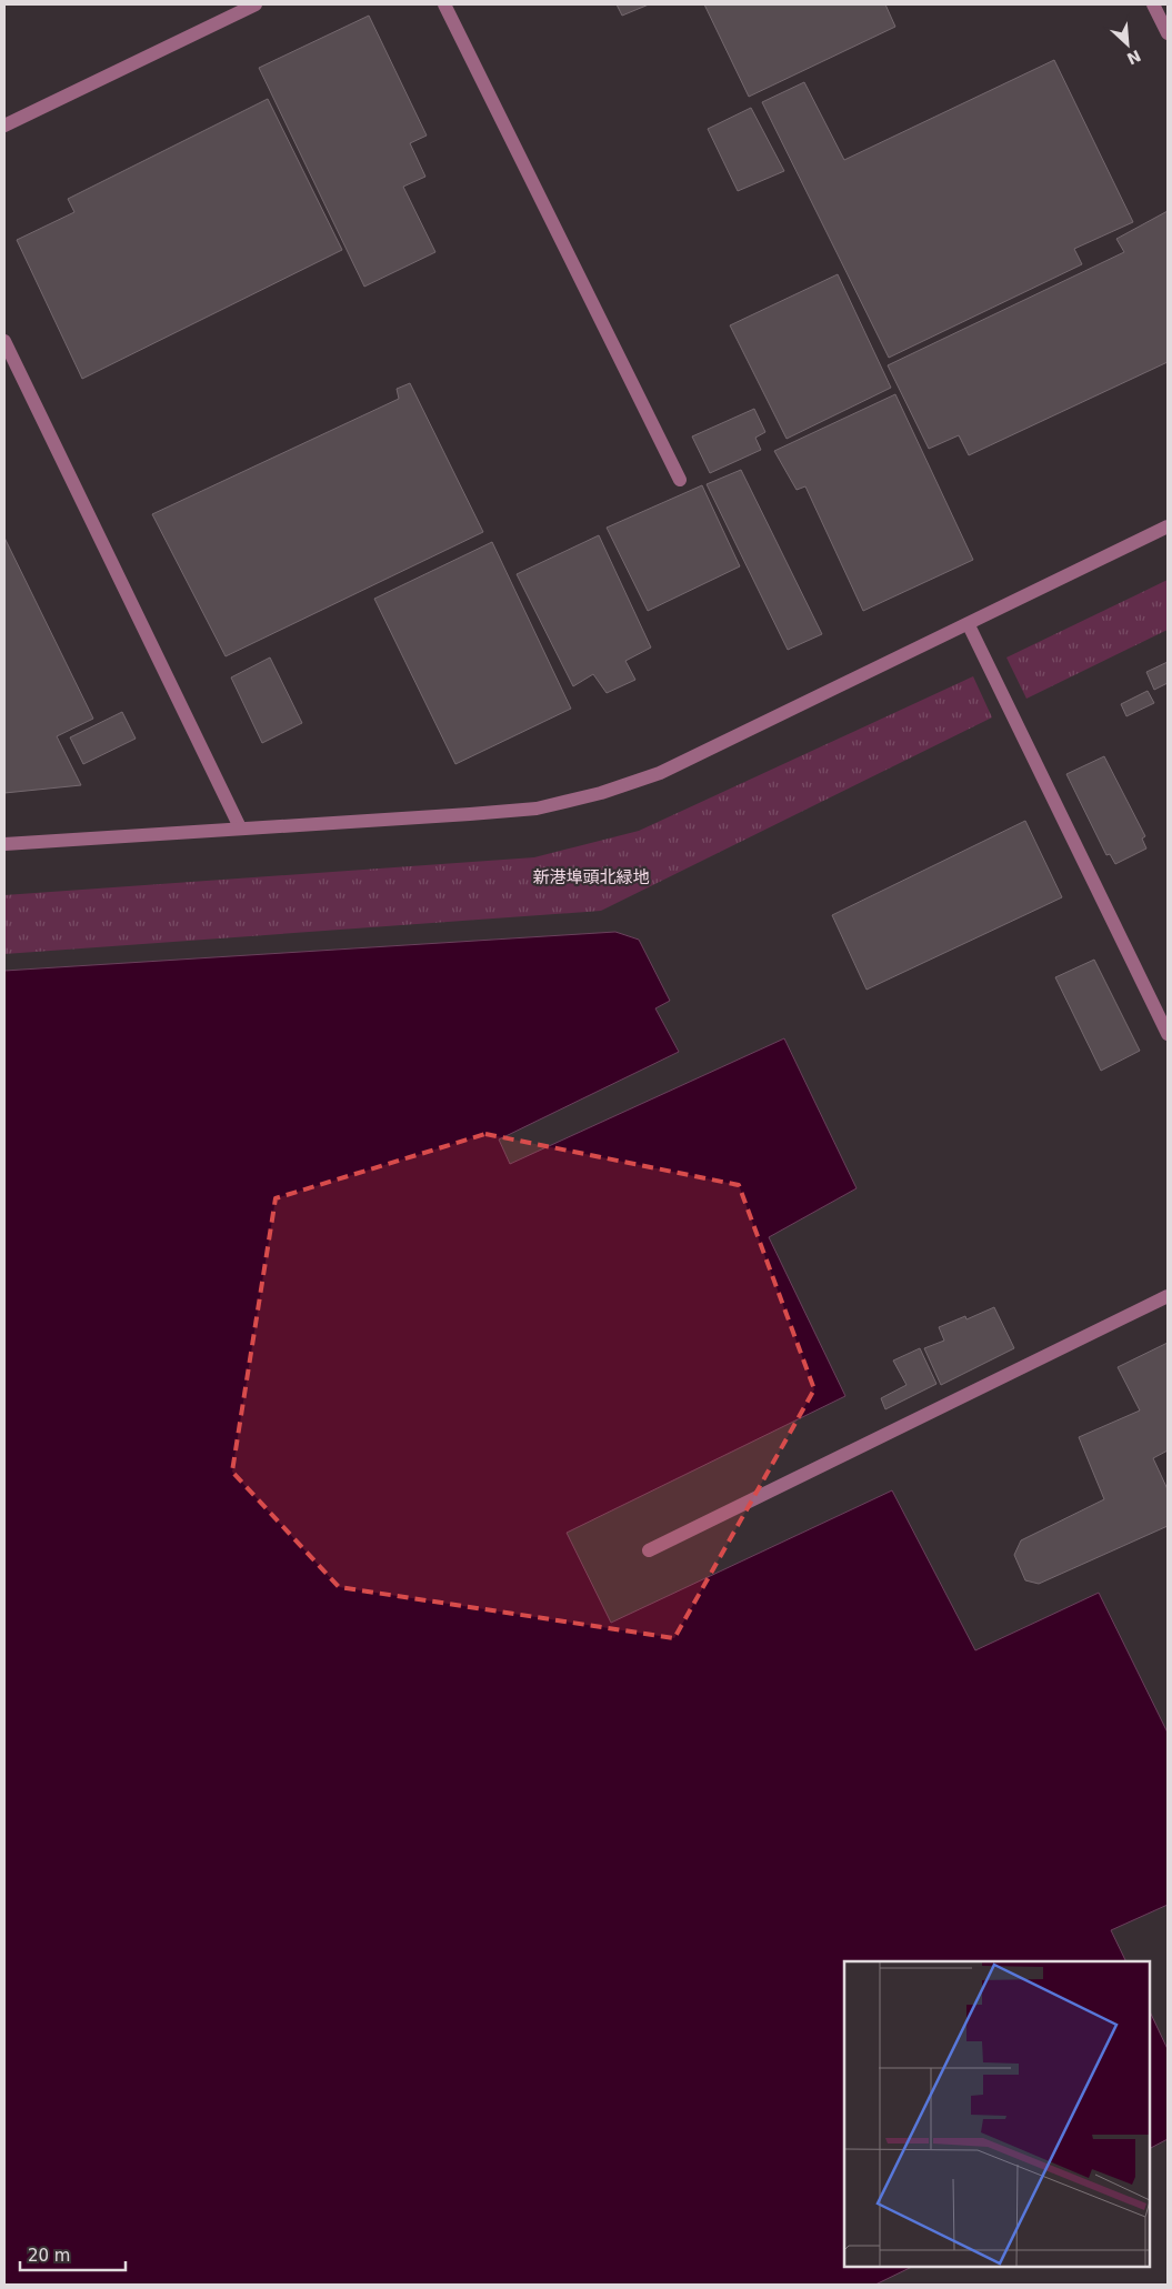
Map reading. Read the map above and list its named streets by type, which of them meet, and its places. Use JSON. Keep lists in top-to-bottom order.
{
  "parks": ["新港埠頭北緑地"],
  "scale_bar": "20 m",
  "north": "bottom right"
}
